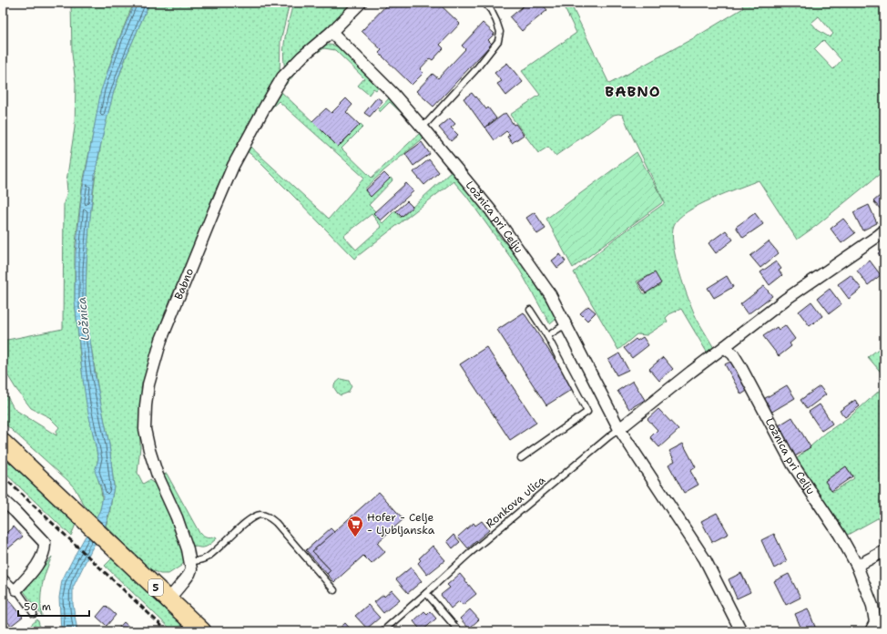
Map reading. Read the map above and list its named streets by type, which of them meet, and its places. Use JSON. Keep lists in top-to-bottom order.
{
  "streets": {
    "main road": ["5"],
    "street": ["Ložnica pri Celju", "Babno"],
    "lane": ["Ronkova ulica"]
  },
  "crossings": [
    ["Ložnica pri Celju", "Babno"],
    ["Ložnica pri Celju", "Ronkova ulica"],
    ["Babno", "5"]
  ],
  "districts": ["BABNO"],
  "water": ["Ložnica"],
  "places": {
    "supermarket": ["Hofer - Celje - Ljubljanska"]
  },
  "scale_bar": "50 m"
}
